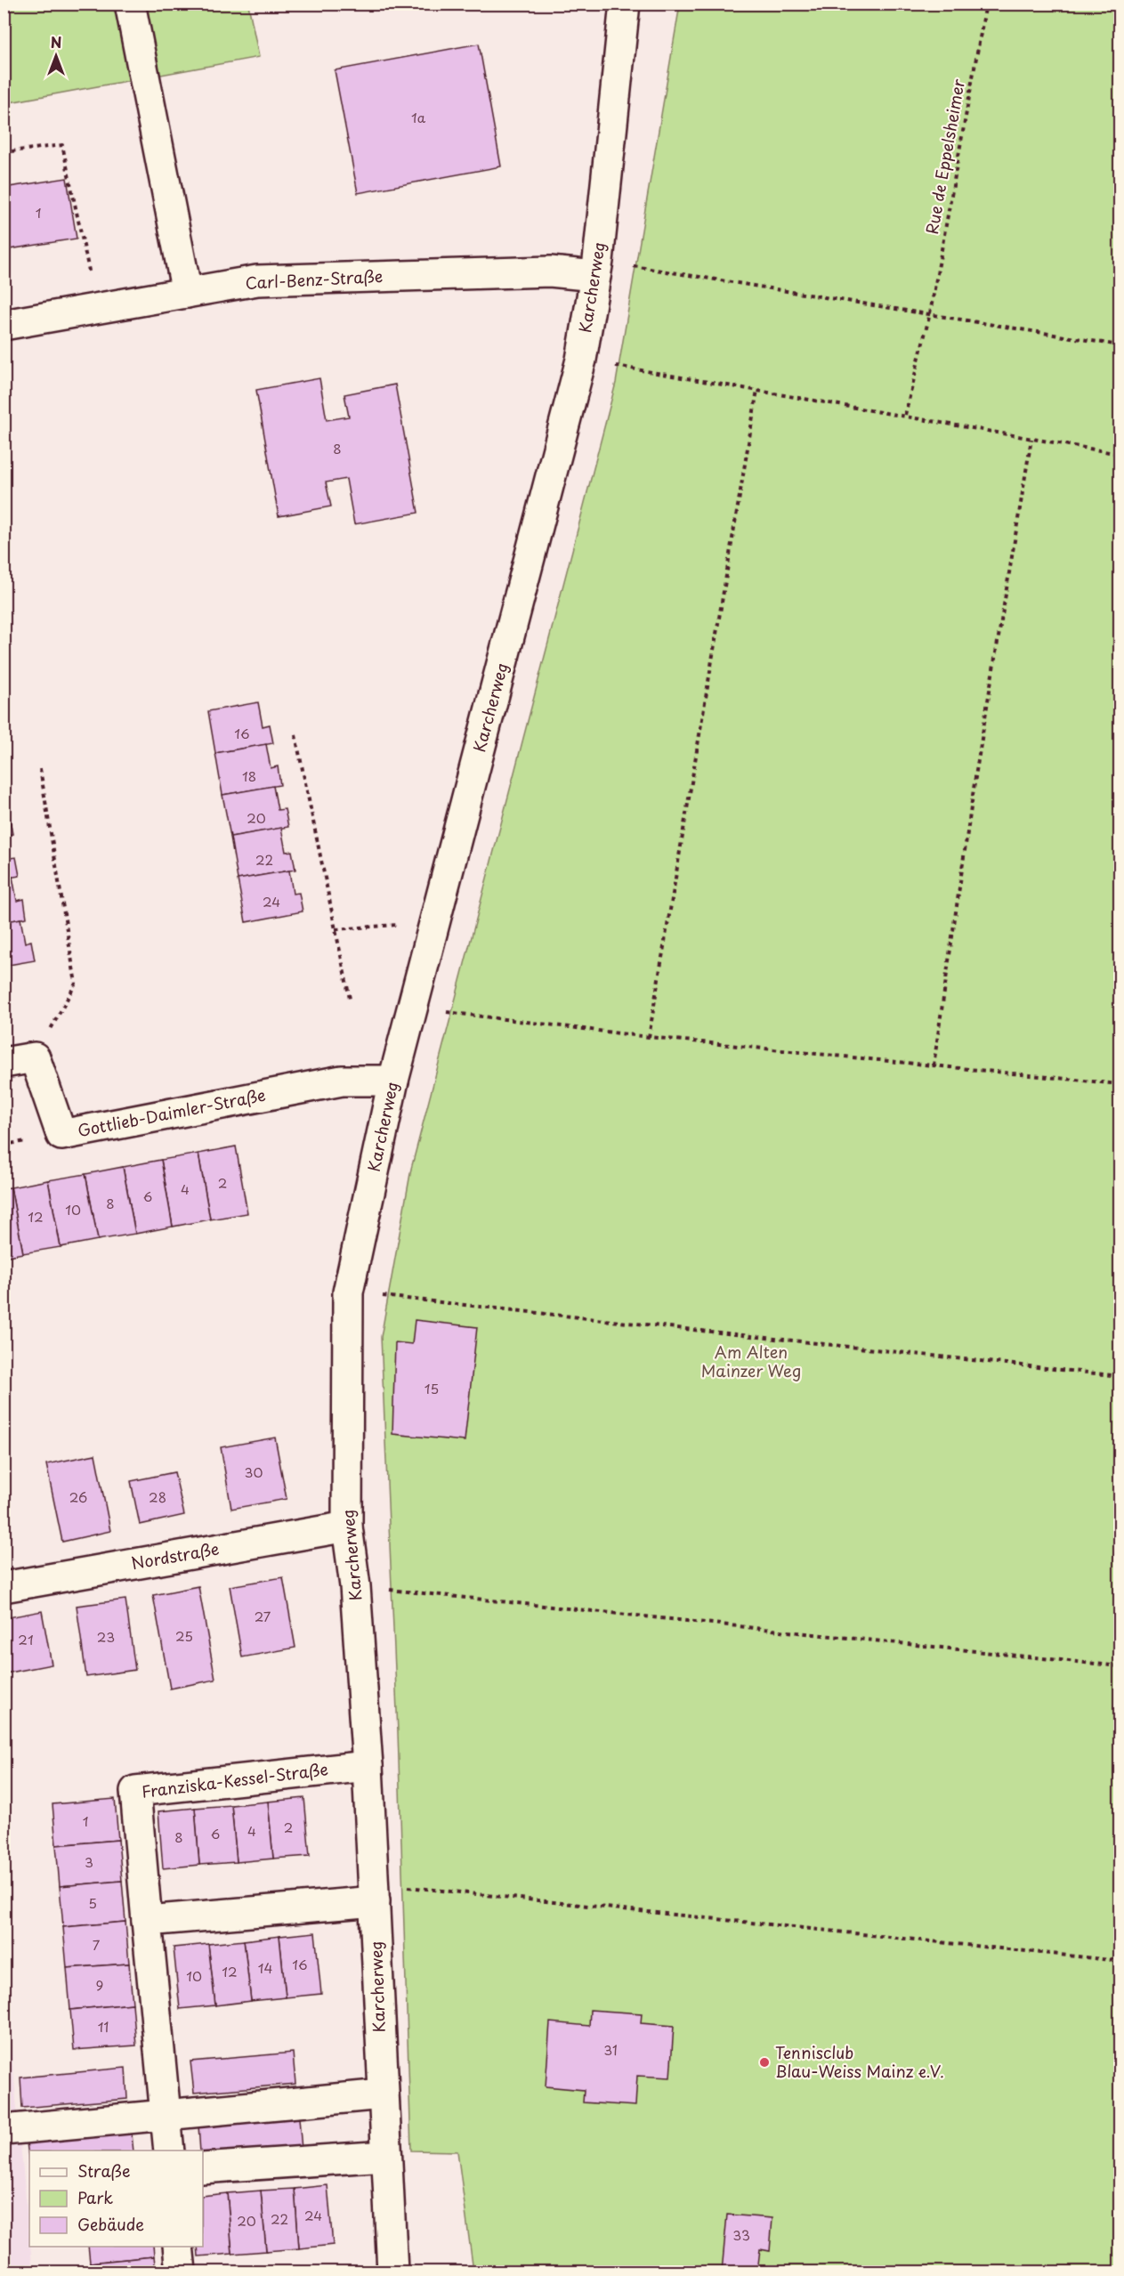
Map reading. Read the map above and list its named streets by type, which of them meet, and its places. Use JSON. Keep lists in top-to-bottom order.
{
  "streets": {
    "street": [
      "Carl-Benz-Straße",
      "Karcherweg",
      "Gottlieb-Daimler-Straße",
      "Nordstraße",
      "Franziska-Kessel-Straße"
    ],
    "path": ["Rue de Eppelsheimer"]
  },
  "crossings": [
    ["Carl-Benz-Straße", "Karcherweg"],
    ["Karcherweg", "Gottlieb-Daimler-Straße"],
    ["Karcherweg", "Nordstraße"],
    ["Karcherweg", "Franziska-Kessel-Straße"]
  ],
  "parks": ["Am Alten Mainzer Weg"],
  "places": ["Tennisclub Blau-Weiss Mainz e.V."],
  "house_numbers": [
    "1a",
    "1",
    "8",
    "16",
    "18",
    "20",
    "22",
    "24",
    "2",
    "4",
    "6",
    "8",
    "10",
    "12",
    "15",
    "30",
    "26",
    "28",
    "27",
    "25",
    "23",
    "21",
    "1",
    "2",
    "4",
    "6",
    "8",
    "3",
    "5",
    "7",
    "16",
    "14",
    "12",
    "10",
    "9",
    "11",
    "31",
    "24",
    "22",
    "20",
    "33"
  ],
  "legend": ["Straße", "Park", "Gebäude"],
  "north": "top"
}
